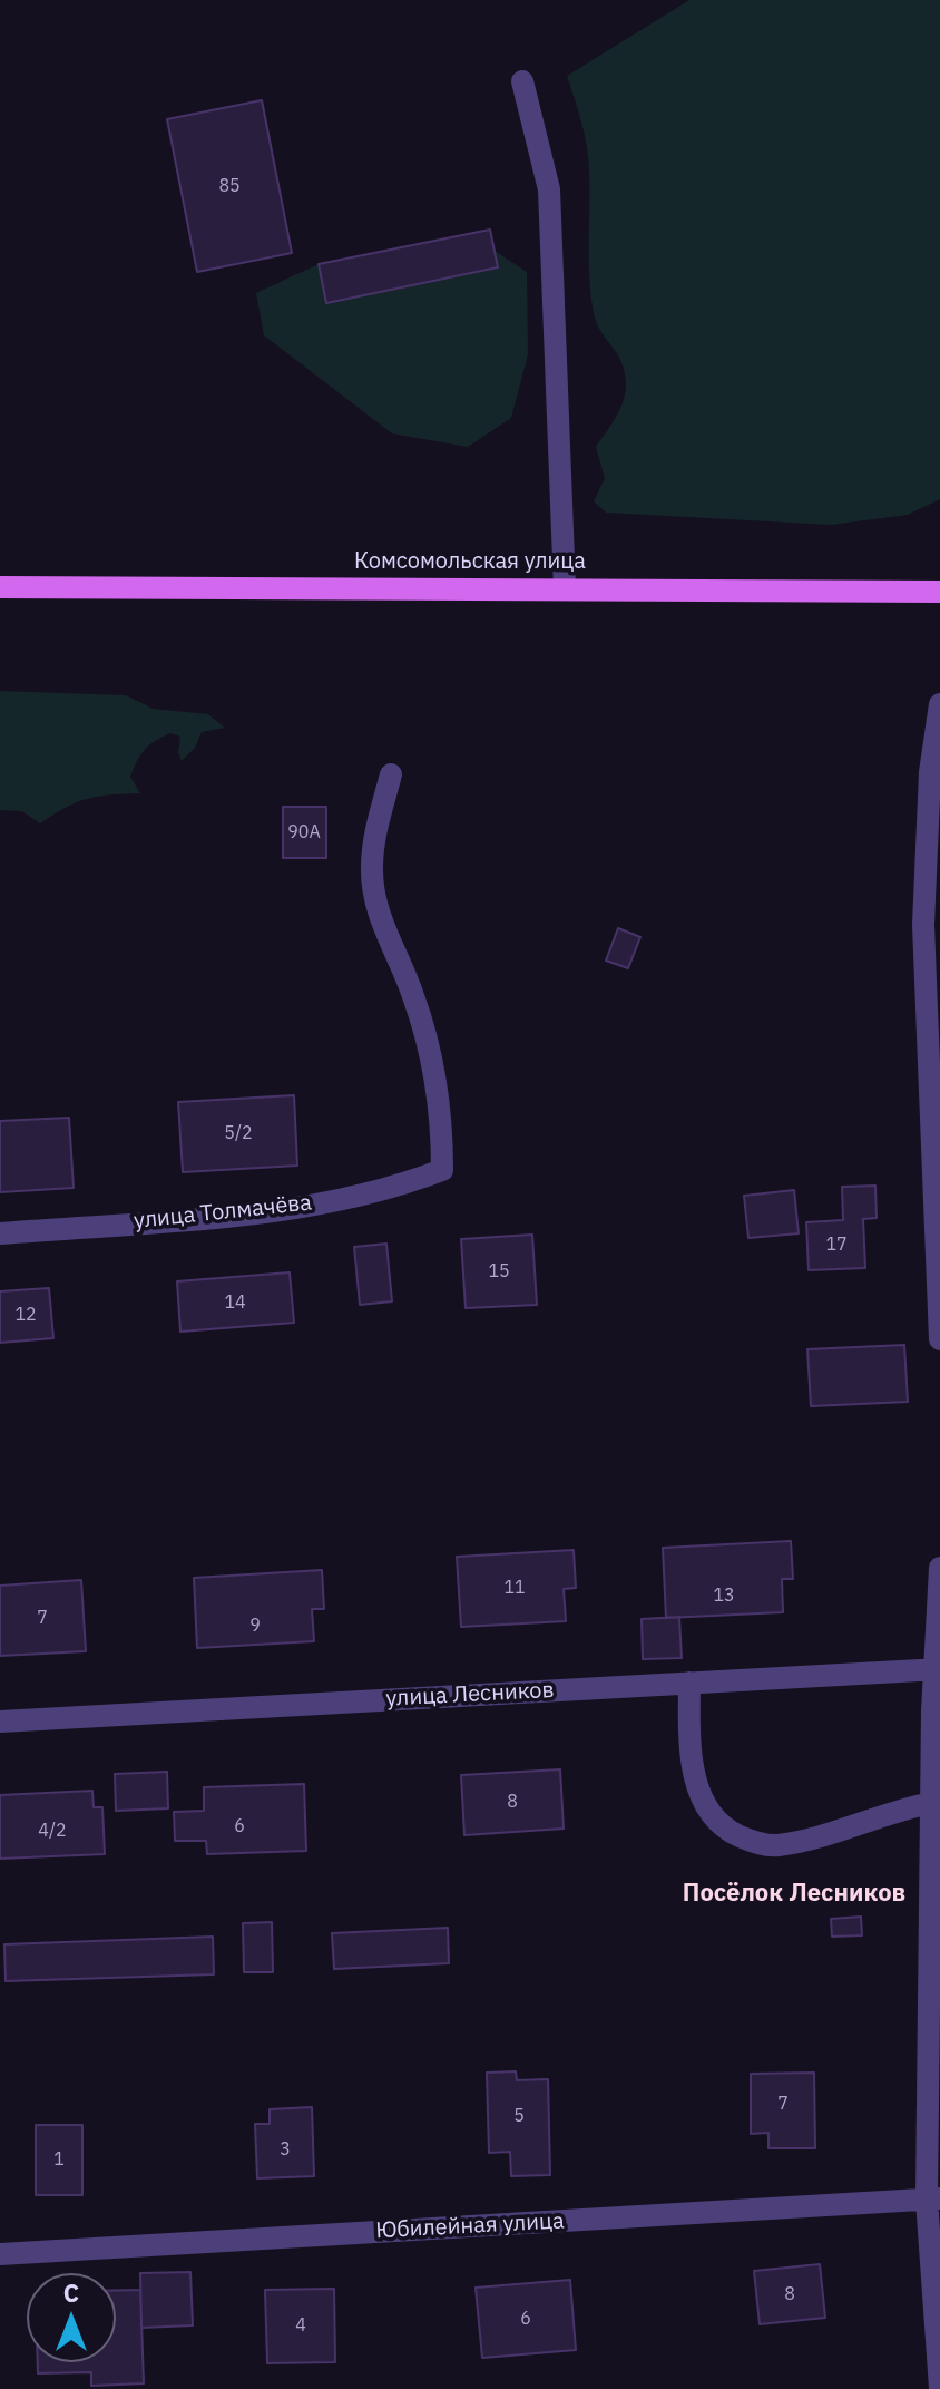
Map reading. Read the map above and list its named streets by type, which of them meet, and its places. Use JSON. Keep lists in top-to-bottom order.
{
  "streets": {
    "main road": ["Комсомольская улица"],
    "street": ["улица Толмачёва", "улица Лесников", "Юбилейная улица"]
  },
  "districts": ["Посёлок Лесников"],
  "house_numbers": [
    "85",
    "90А",
    "5/2",
    "17",
    "15",
    "14",
    "12",
    "11",
    "13",
    "7",
    "9",
    "8",
    "6",
    "4/2",
    "7",
    "5",
    "3",
    "1",
    "8",
    "6",
    "4"
  ],
  "north": "top"
}
